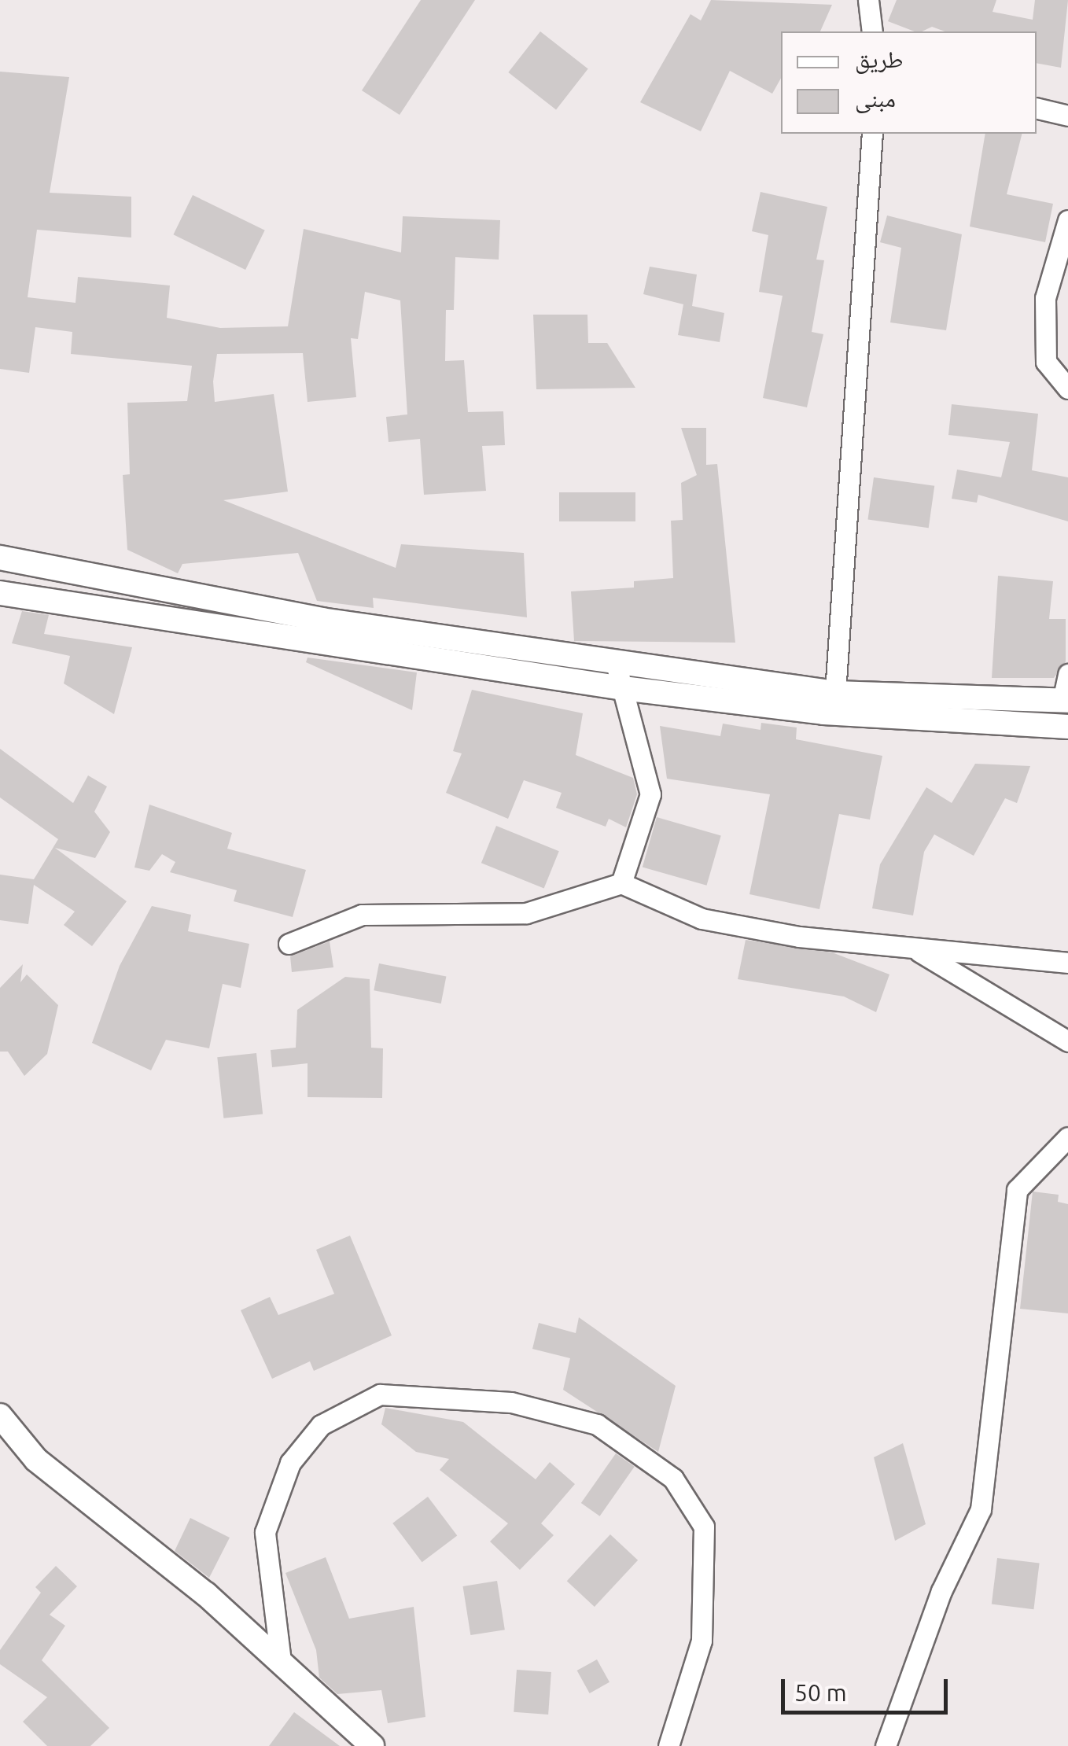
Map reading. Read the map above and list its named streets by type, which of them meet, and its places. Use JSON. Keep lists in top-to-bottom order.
{
  "legend": ["طريق", "مبنى"],
  "scale_bar": "50 m"
}
